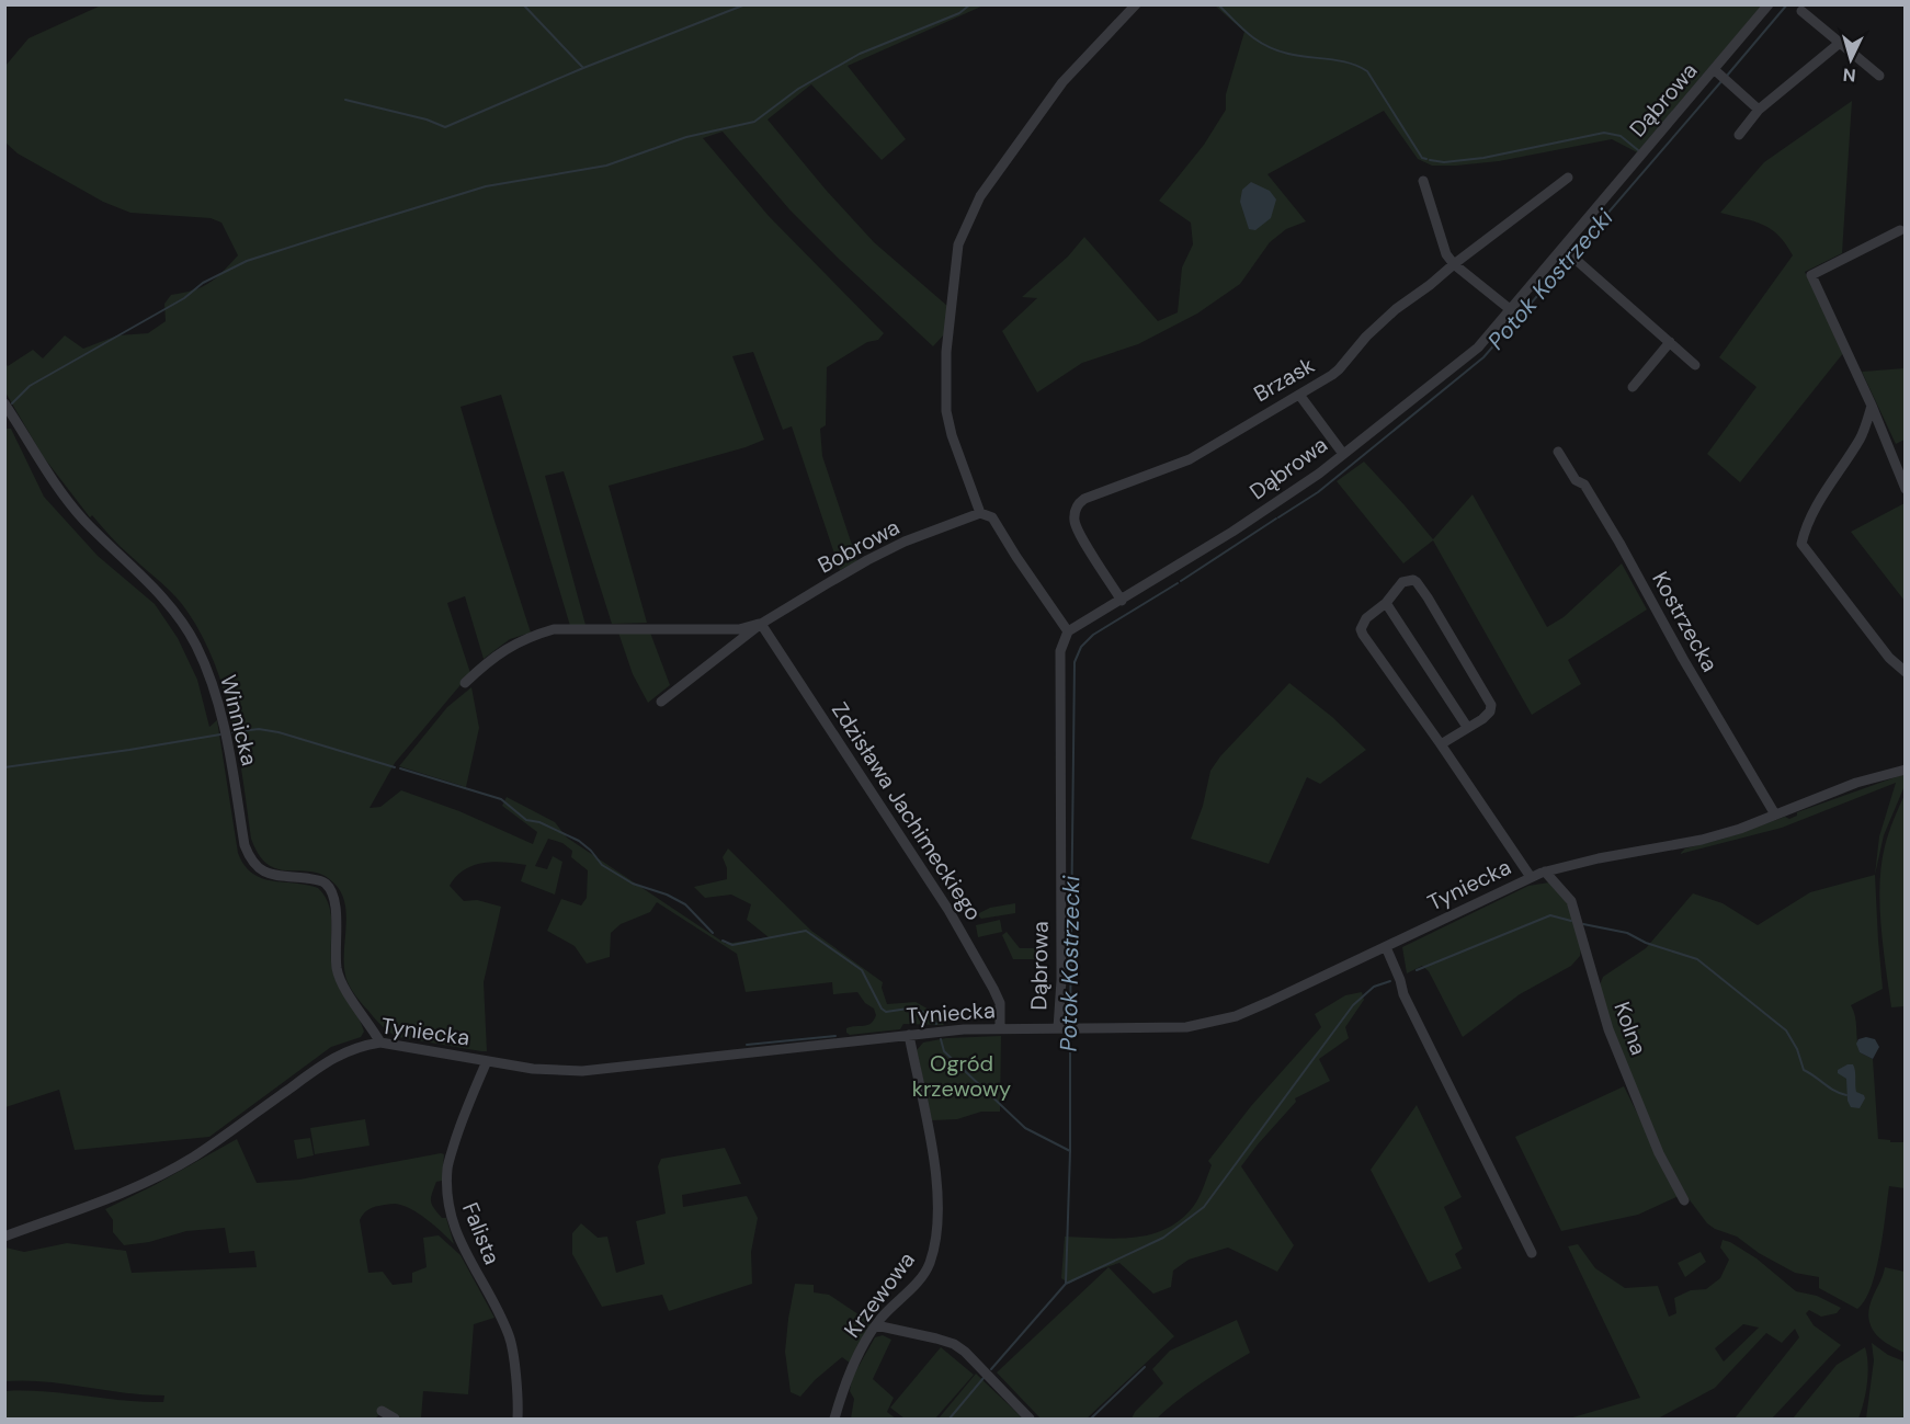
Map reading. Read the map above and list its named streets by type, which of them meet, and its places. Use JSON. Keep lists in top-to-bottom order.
{
  "streets": {
    "street": [
      "Dąbrowa",
      "Brzask",
      "Bobrowa",
      "Kostrzecka",
      "Winnicka",
      "Zdzisława Jachimeckiego",
      "Tyniecka",
      "Kolna",
      "Falista",
      "Krzewowa"
    ]
  },
  "crossings": [
    ["Dąbrowa", "Brzask"],
    ["Dąbrowa", "Tyniecka"],
    ["Bobrowa", "Zdzisława Jachimeckiego"],
    ["Kostrzecka", "Tyniecka"],
    ["Winnicka", "Tyniecka"],
    ["Zdzisława Jachimeckiego", "Tyniecka"],
    ["Tyniecka", "Kolna"],
    ["Tyniecka", "Falista"],
    ["Tyniecka", "Krzewowa"]
  ],
  "water": ["Potok Kostrzecki"],
  "parks": ["Ogród krzewowy"],
  "north": "bottom"
}
